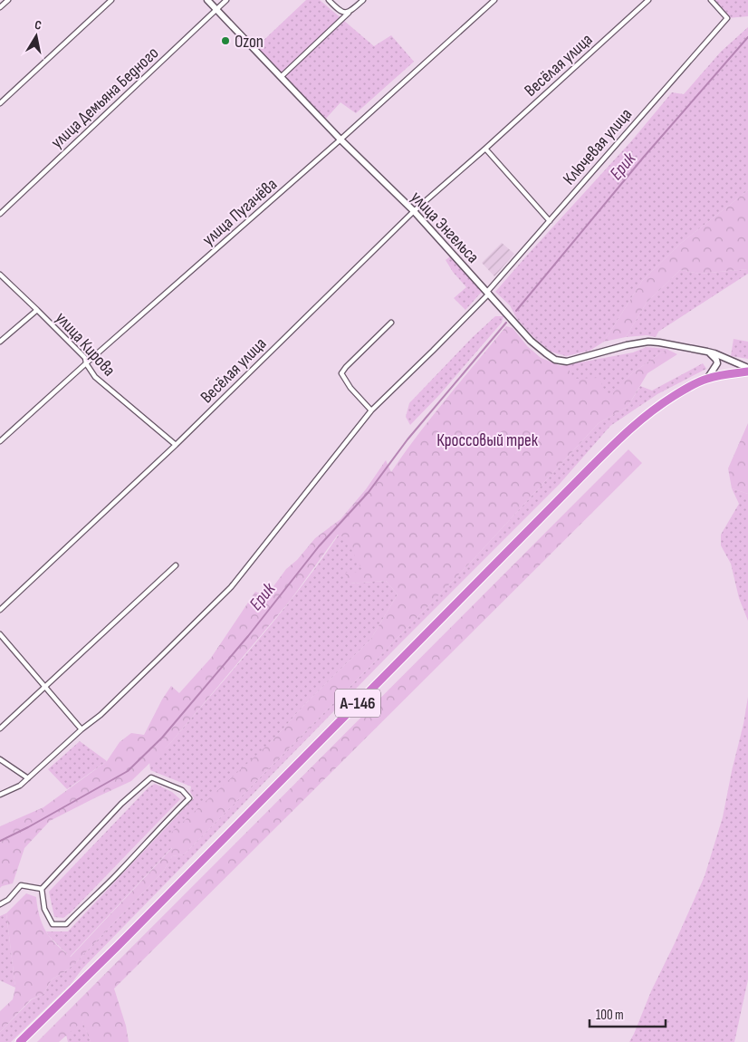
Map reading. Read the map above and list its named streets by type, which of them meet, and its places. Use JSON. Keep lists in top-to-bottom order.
{
  "streets": {
    "highway": ["А-146"],
    "street": [
      "Весёлая улица",
      "улица Демьяна Бедного",
      "Ключевая улица",
      "улица Пугачёва",
      "улица Энгельса",
      "улица Кирова"
    ]
  },
  "crossings": [
    ["Весёлая улица", "улица Энгельса"],
    ["Весёлая улица", "улица Кирова"],
    ["улица Демьяна Бедного", "улица Энгельса"],
    ["Ключевая улица", "улица Энгельса"],
    ["улица Пугачёва", "улица Энгельса"],
    ["улица Пугачёва", "улица Кирова"],
    ["улица Энгельса", "А-146"]
  ],
  "water": ["Ерик"],
  "parks": ["Кроссовый трек"],
  "places": ["Ozon"],
  "scale_bar": "100 m",
  "north": "top"
}
